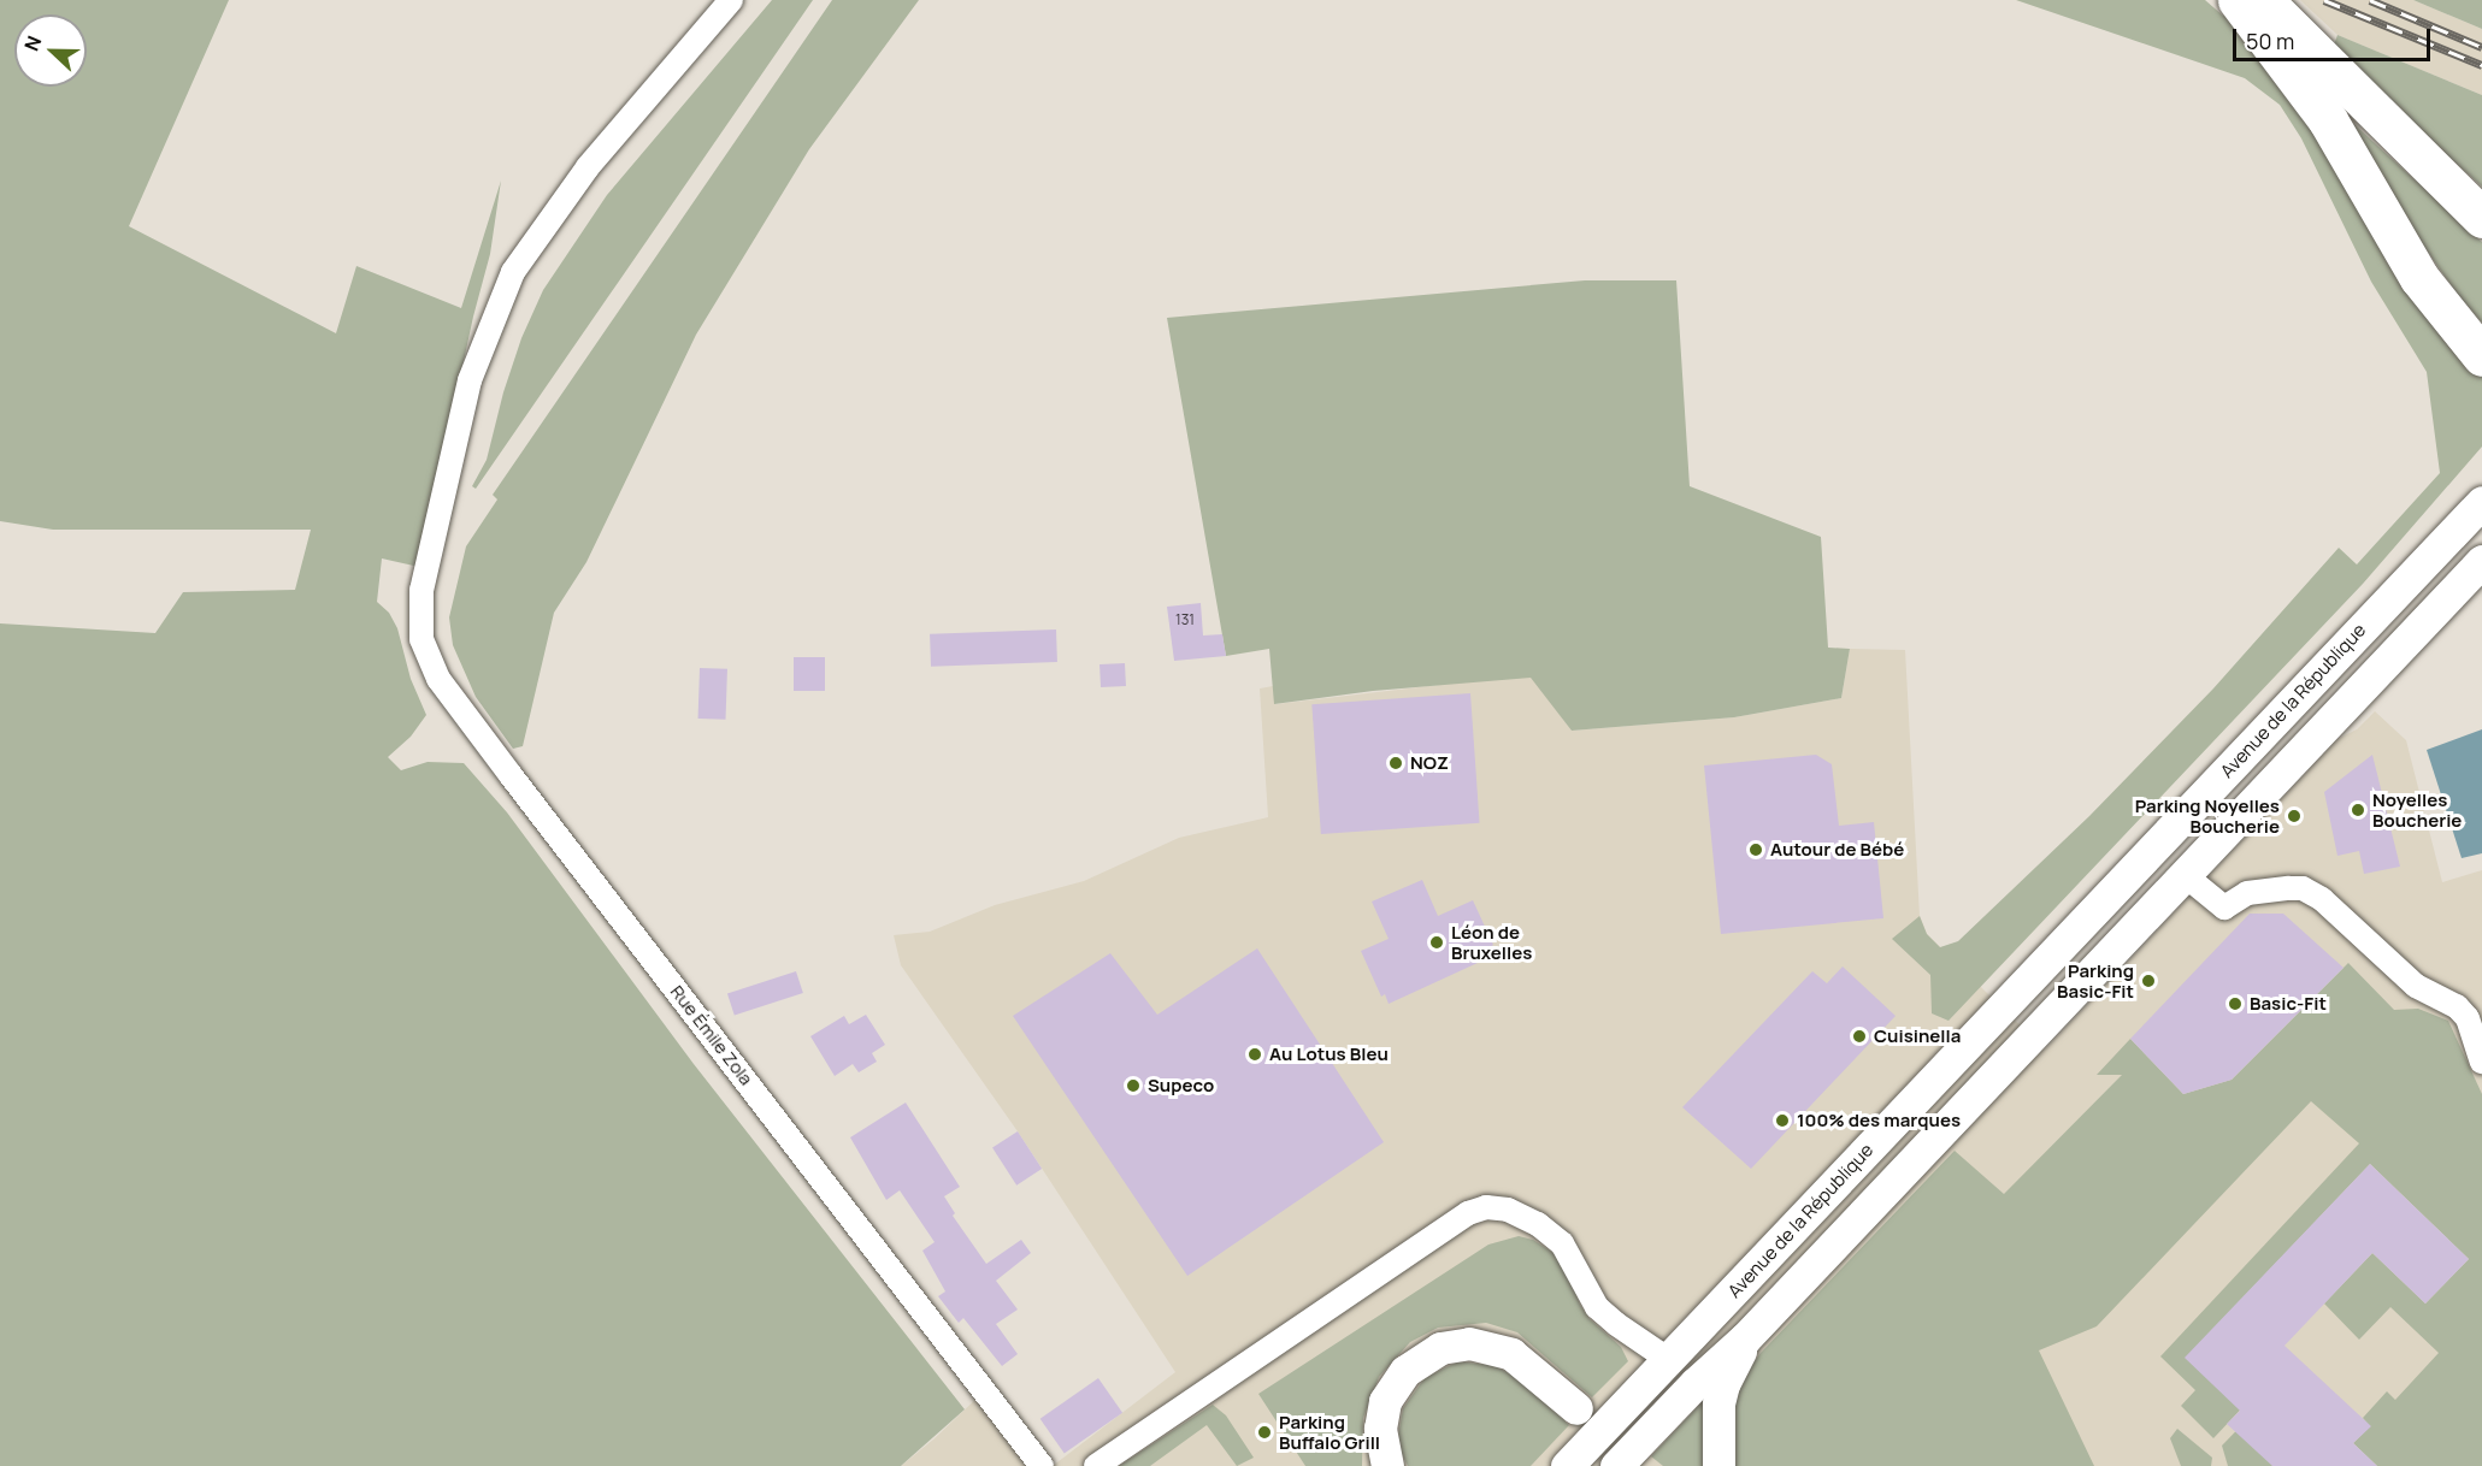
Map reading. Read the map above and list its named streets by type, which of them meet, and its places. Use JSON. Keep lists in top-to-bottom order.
{
  "streets": {
    "main road": ["Avenue de la République"],
    "street": ["Rue Émile Zola"]
  },
  "places": [
    "NOZ",
    "Noyelles Boucherie",
    "Parking Noyelles Boucherie",
    "Autour de Bébé",
    "Léon de Bruxelles",
    "Parking Basic-Fit",
    "Basic-Fit",
    "Cuisinella",
    "Au Lotus Bleu",
    "Supeco",
    "100% des marques",
    "Parking Buffalo Grill"
  ],
  "house_numbers": ["131"],
  "scale_bar": "50 m",
  "north": "left"
}
